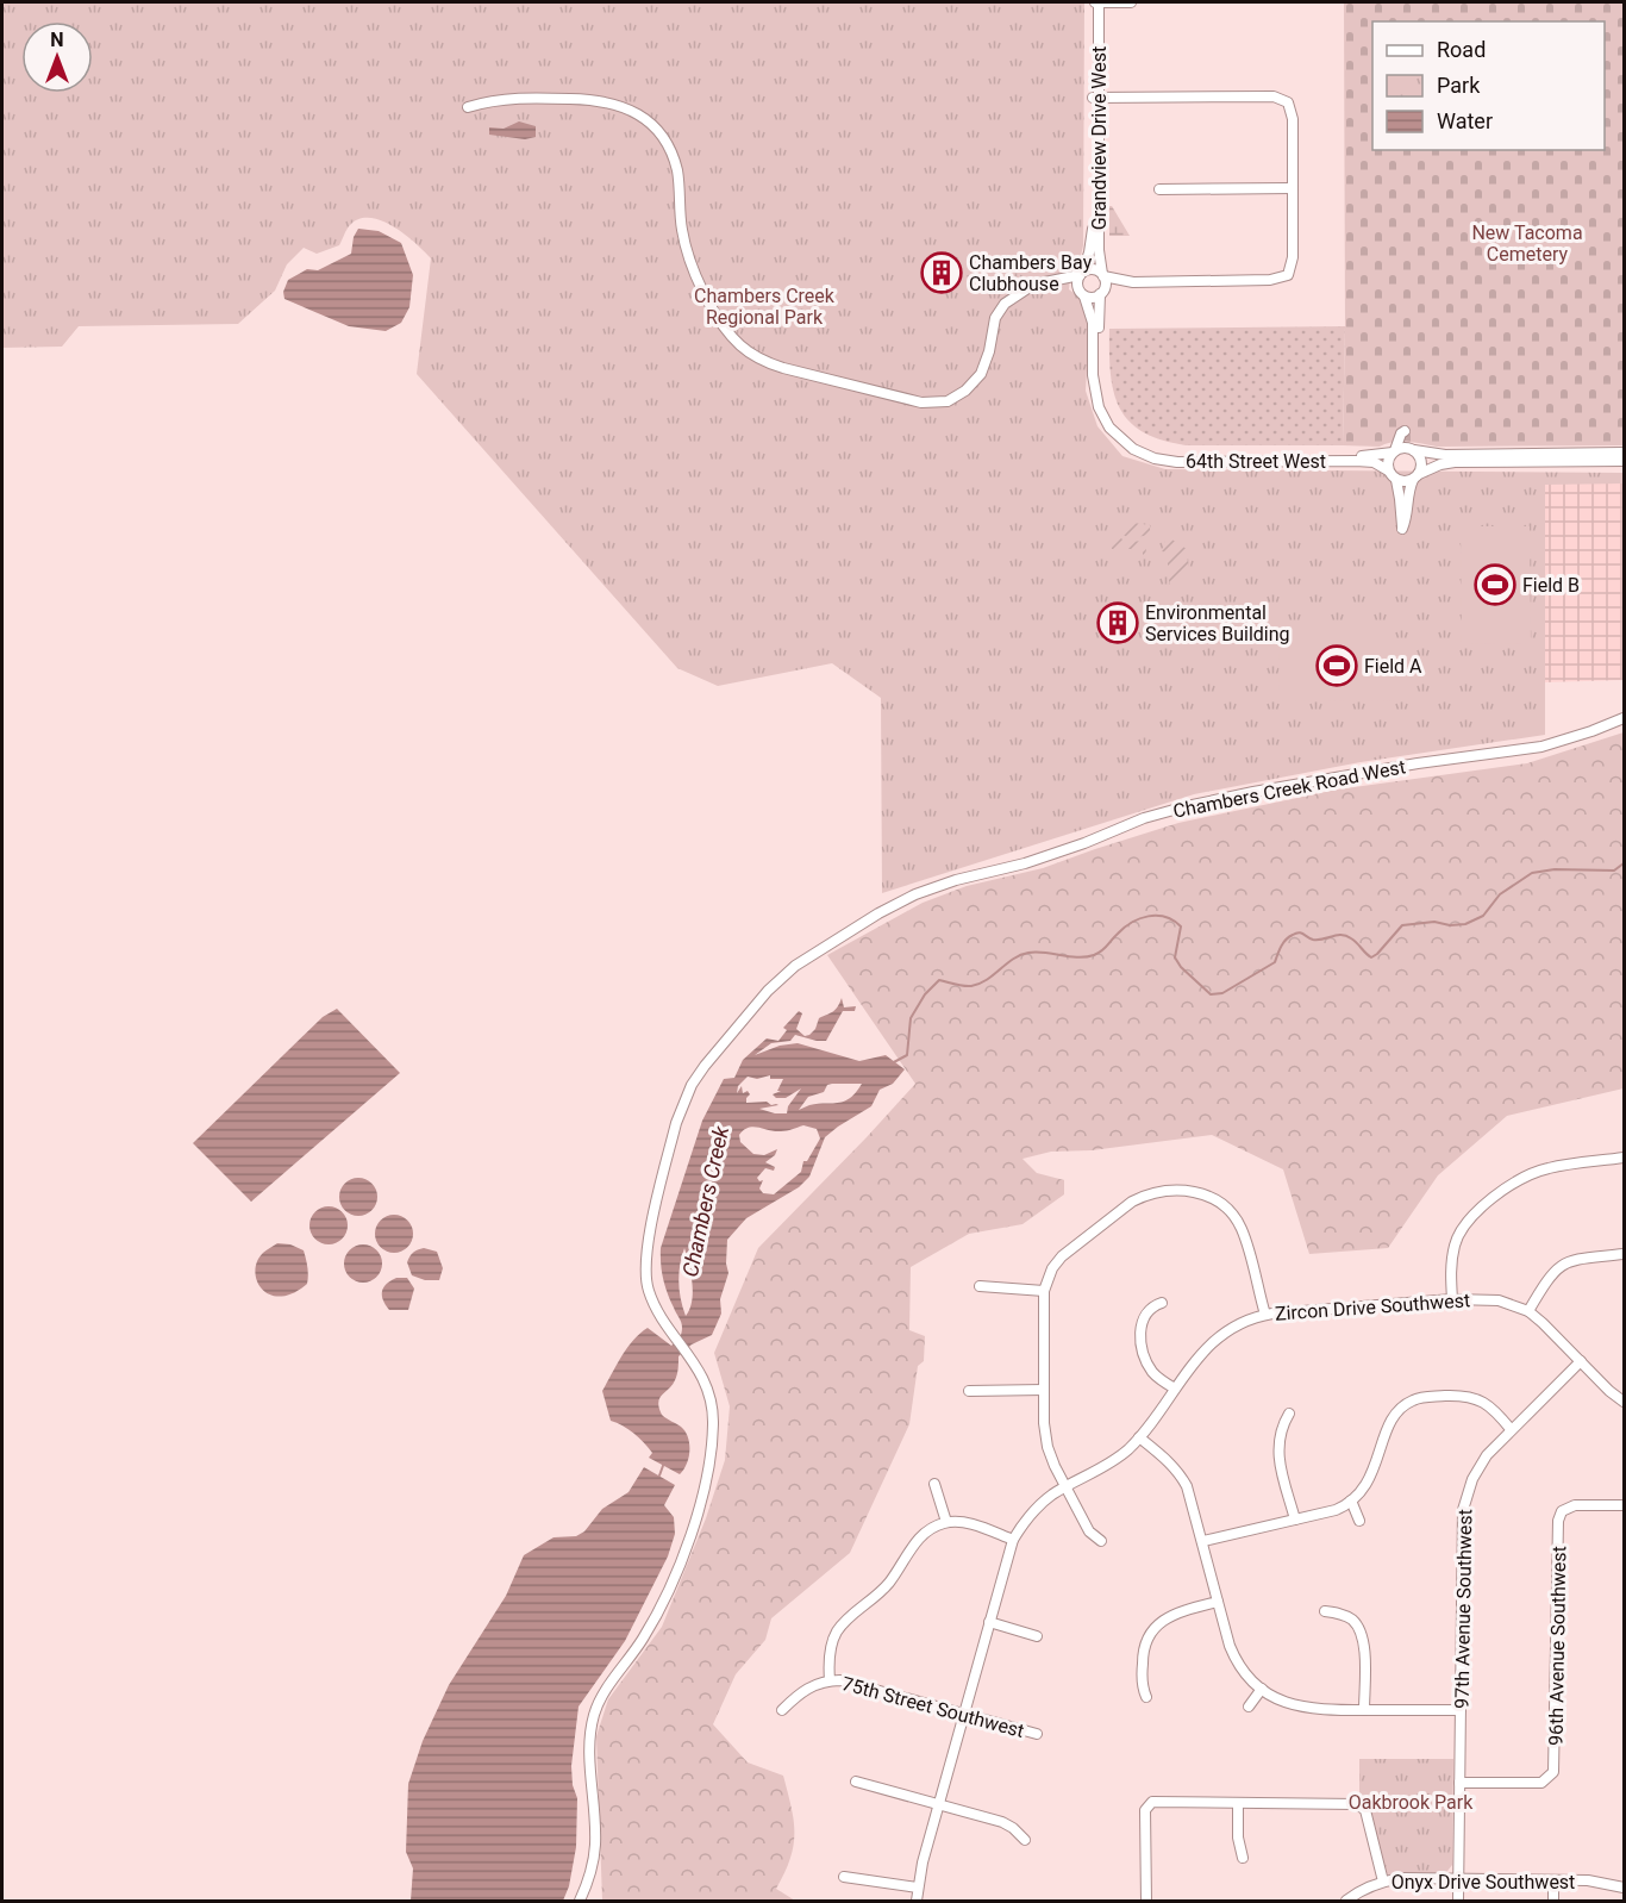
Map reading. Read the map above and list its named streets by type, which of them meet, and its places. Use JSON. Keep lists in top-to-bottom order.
{
  "streets": {
    "street": [
      "Grandview Drive West",
      "64th Street West",
      "Chambers Creek Road West",
      "Zircon Drive Southwest",
      "97th Avenue Southwest",
      "96th Avenue Southwest",
      "75th Street Southwest",
      "Onyx Drive Southwest"
    ]
  },
  "crossings": [
    ["Zircon Drive Southwest", "97th Avenue Southwest"],
    ["Zircon Drive Southwest", "75th Street Southwest"],
    ["97th Avenue Southwest", "96th Avenue Southwest"],
    ["97th Avenue Southwest", "Onyx Drive Southwest"]
  ],
  "water": ["Chambers Creek"],
  "parks": ["New Tacoma Cemetery", "Chambers Creek Regional Park", "Oakbrook Park"],
  "places": {
    "building": ["Chambers Bay Clubhouse", "Environmental Services Building"],
    "sports": ["Field B", "Field A"]
  },
  "legend": ["Road", "Park", "Water"],
  "north": "top"
}
